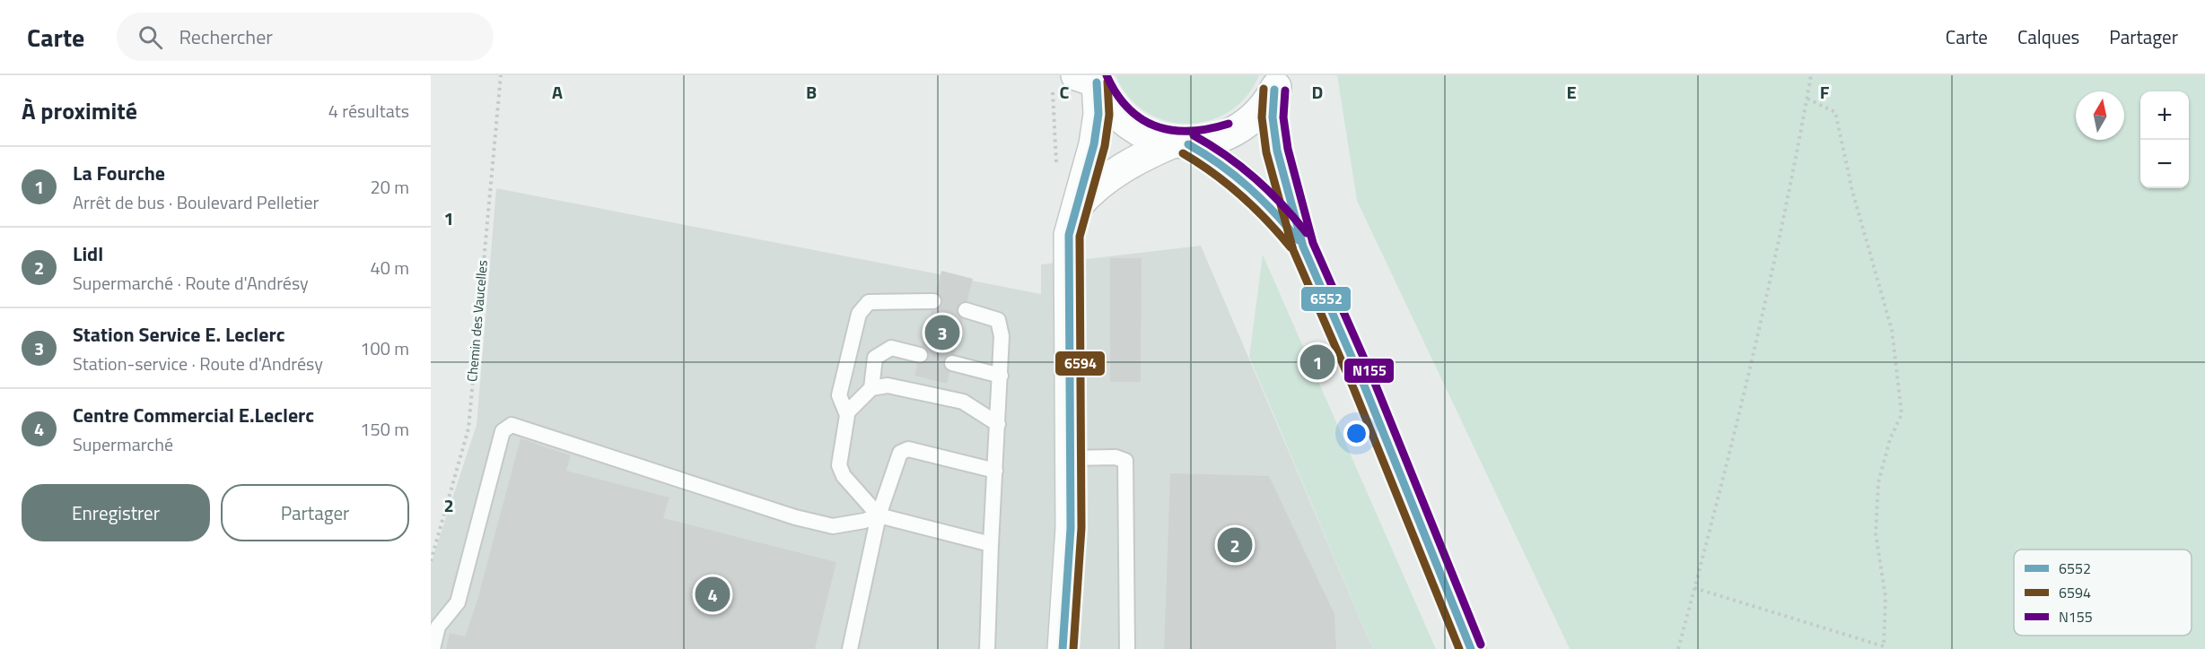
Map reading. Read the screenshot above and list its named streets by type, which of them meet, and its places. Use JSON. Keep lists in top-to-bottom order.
{
  "streets": {
    "path": ["Chemin des Vaucelles"]
  },
  "lines": ["transit line N155", "transit line 6594", "transit line 6552"],
  "legend": ["6552", "6594", "N155"],
  "north": "top",
  "page": {
    "header": "Carte",
    "search": "Rechercher",
    "nav": ["Carte", "Calques", "Partager"],
    "heading": ["À proximité", "4 résultats"],
    "map_buttons": ["+", "−"],
    "list": [
      {
        "mark": "1",
        "name": "La Fourche",
        "note": "Arrêt de bus · Boulevard Pelletier",
        "value": "20 m"
      },
      {
        "mark": "2",
        "name": "Lidl",
        "note": "Supermarché · Route d'Andrésy",
        "value": "40 m"
      },
      {
        "mark": "3",
        "name": "Station Service E. Leclerc",
        "note": "Station-service · Route d'Andrésy",
        "value": "100 m"
      },
      {
        "mark": "4",
        "name": "Centre Commercial E.Leclerc",
        "note": "Supermarché",
        "value": "150 m"
      }
    ],
    "pins": [
      "3",
      "1",
      "2",
      "4"
    ],
    "buttons": ["Enregistrer", "Partager"]
  },
  "grid": {
    "columns": [
      "A",
      "B",
      "C",
      "D",
      "E",
      "F"
    ],
    "rows": ["1", "2"]
  }
}
